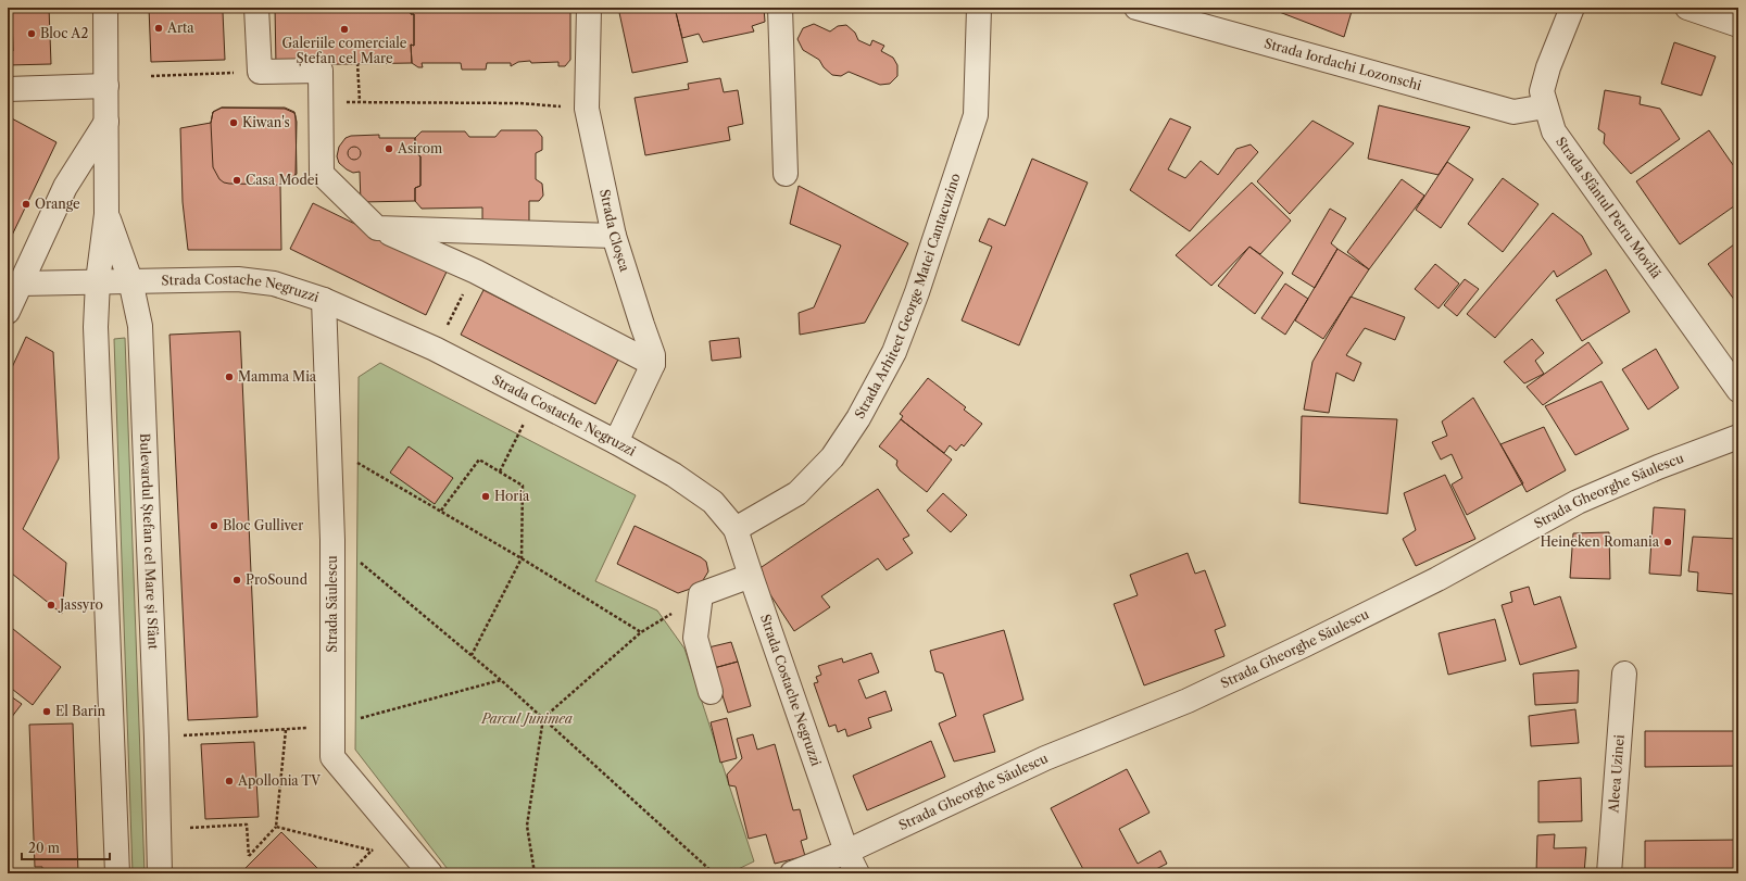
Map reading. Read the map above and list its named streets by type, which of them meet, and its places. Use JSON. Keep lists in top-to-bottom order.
{
  "streets": {
    "street": [
      "Strada Iordachi Lozonschi",
      "Strada Sfântul Petru Movilă",
      "Strada Cloșca",
      "Strada Costache Negruzzi",
      "Strada Arhitect George Matei Cantacuzino",
      "Strada Gheorghe Săulescu",
      "Bulevardul Ștefan cel Mare și Sfânt",
      "Strada Săulescu",
      "Aleea Uzinei"
    ]
  },
  "crossings": [
    ["Strada Iordachi Lozonschi", "Strada Sfântul Petru Movilă"],
    ["Strada Costache Negruzzi", "Strada Arhitect George Matei Cantacuzino"],
    ["Strada Costache Negruzzi", "Strada Gheorghe Săulescu"],
    ["Strada Costache Negruzzi", "Bulevardul Ștefan cel Mare și Sfânt"],
    ["Strada Costache Negruzzi", "Strada Săulescu"]
  ],
  "parks": ["Parcul Junimea"],
  "places": [
    "Arta",
    "Galeriile comerciale Ștefan cel Mare",
    "Bloc A2",
    "Kiwan's",
    "Asirom",
    "Casa Modei",
    "Orange",
    "Mamma Mia",
    "Horia",
    "Bloc Gulliver",
    "Heineken Romania",
    "ProSound",
    "Jassyro",
    "El Barin",
    "Apollonia TV"
  ],
  "scale_bar": "20 m"
}
